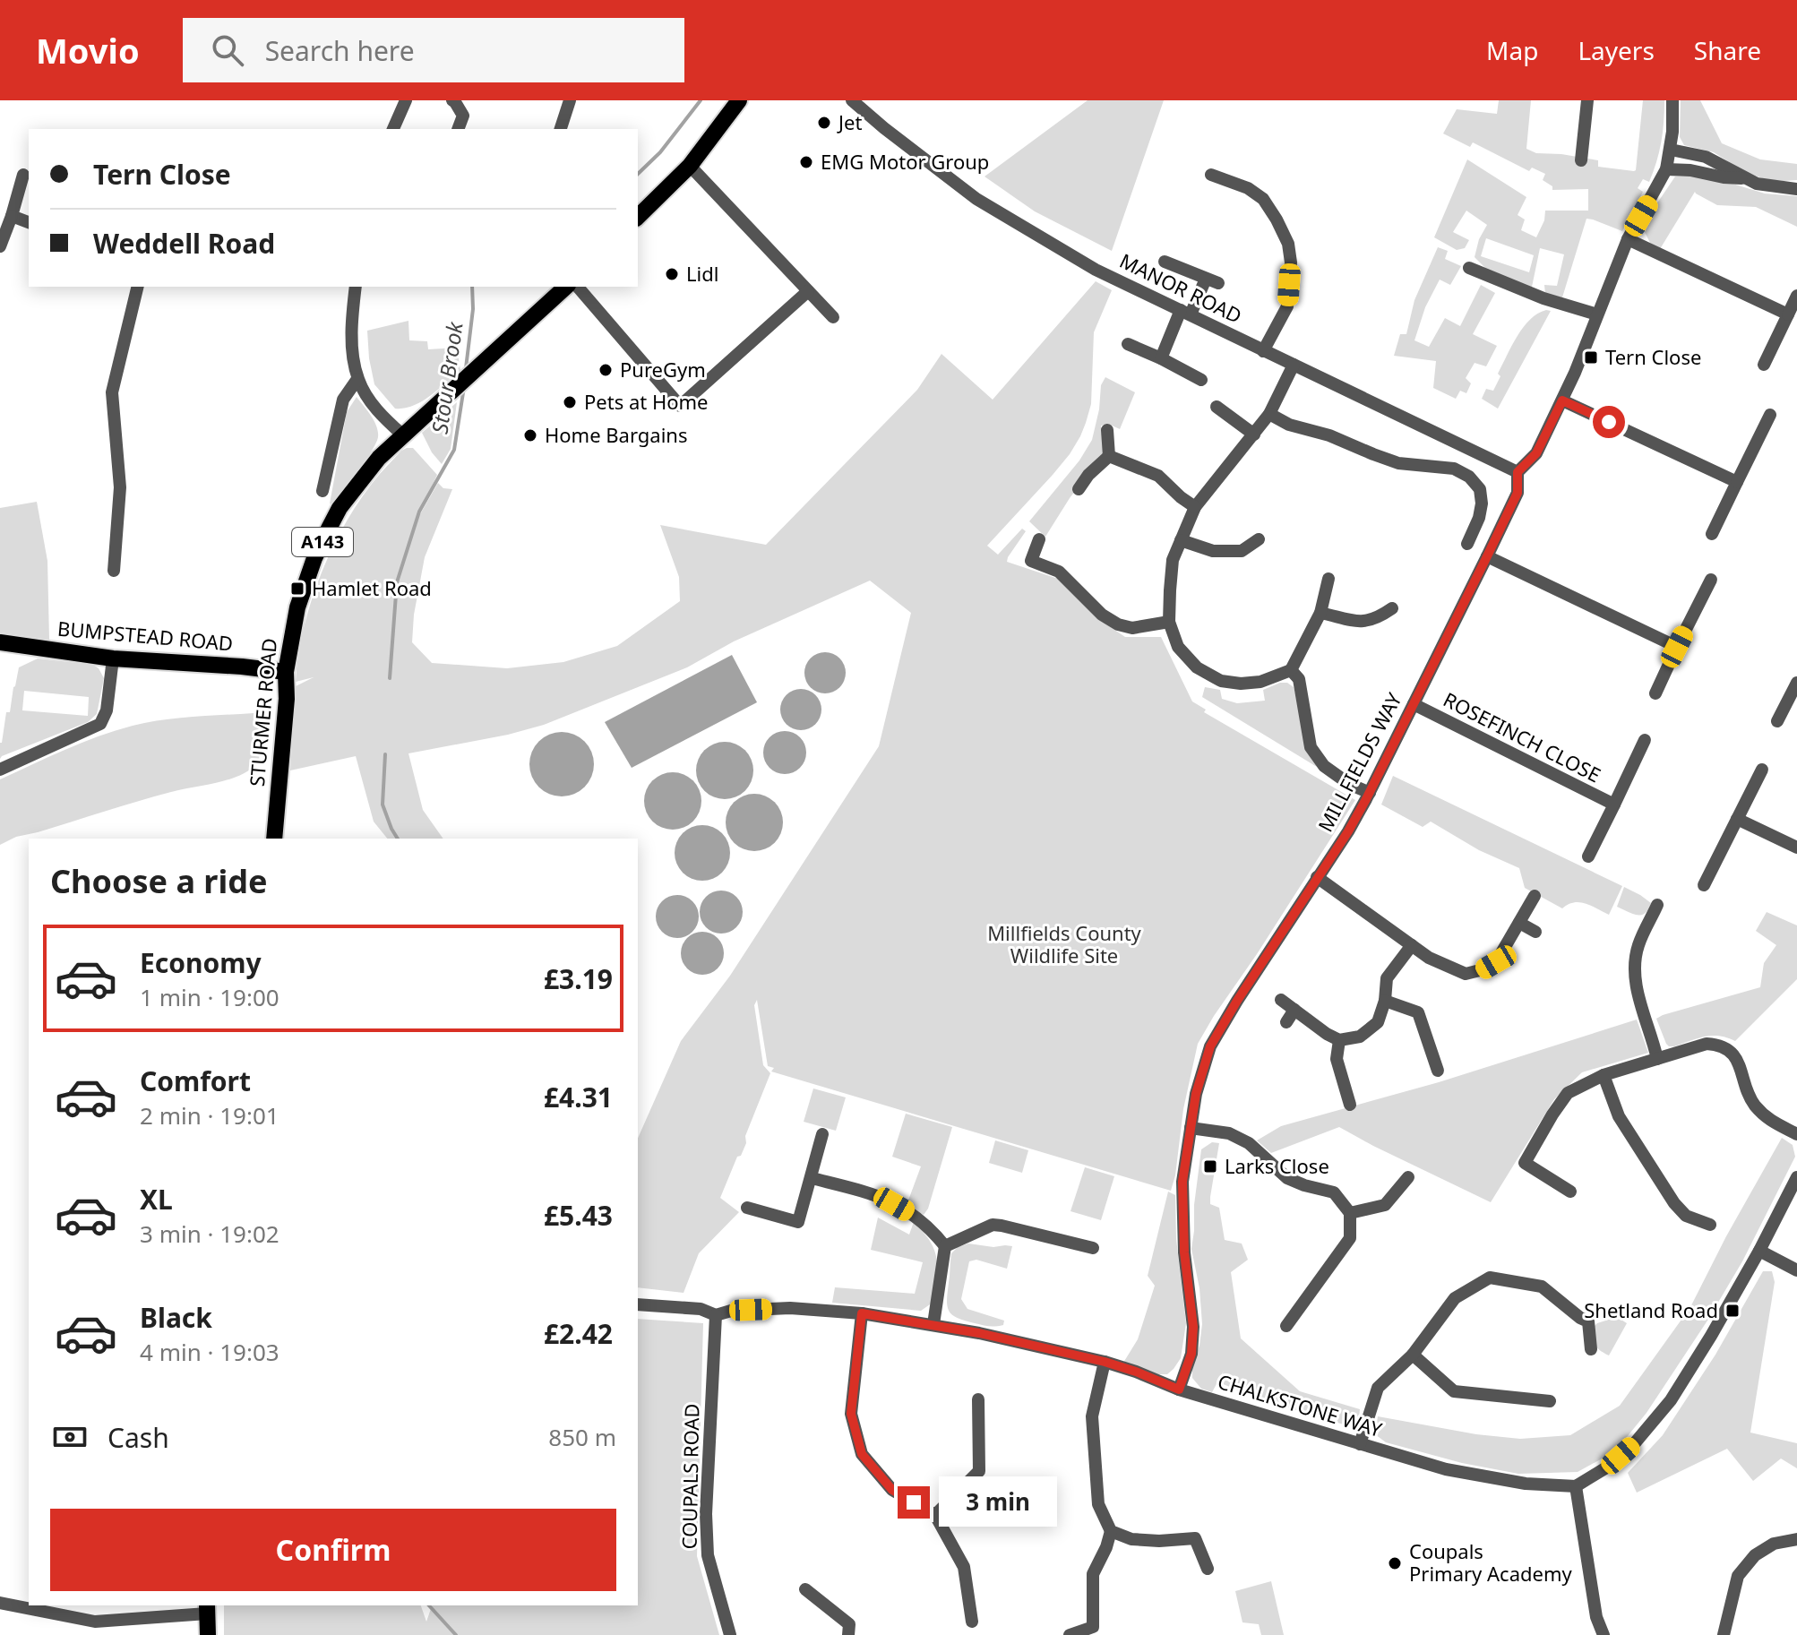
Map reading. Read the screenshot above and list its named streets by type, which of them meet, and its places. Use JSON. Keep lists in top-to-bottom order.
{
  "streets": {
    "main road": ["A143", "BUMPSTEAD ROAD", "STURMER ROAD"],
    "street": [
      "MANOR ROAD",
      "ROSEFINCH CLOSE",
      "MILLFIELDS WAY",
      "CHALKSTONE WAY",
      "COUPALS ROAD"
    ]
  },
  "crossings": [
    ["MANOR ROAD", "MILLFIELDS WAY"],
    ["BUMPSTEAD ROAD", "STURMER ROAD"],
    ["ROSEFINCH CLOSE", "MILLFIELDS WAY"],
    ["MILLFIELDS WAY", "CHALKSTONE WAY"],
    ["CHALKSTONE WAY", "COUPALS ROAD"]
  ],
  "water": ["Stour Brook"],
  "parks": ["Millfields County Wildlife Site"],
  "places": {
    "other": [
      "Jet",
      "EMG Motor Group",
      "Lidl",
      "PureGym",
      "Pets at Home",
      "Home Bargains",
      "Coupals Primary Academy"
    ],
    "transit": [
      "Tern Close",
      "Hamlet Road",
      "Larks Close",
      "Shetland Road"
    ]
  },
  "page": {
    "header": "Movio",
    "search": "Search here",
    "nav": ["Map", "Layers", "Share"],
    "banner": ["Tern Close", "Weddell Road"],
    "heading": "Choose a ride",
    "list": [
      {
        "name": "Economy",
        "note": "1 min · 19:00",
        "value": "£3.19"
      },
      {
        "name": "Comfort",
        "note": "2 min · 19:01",
        "value": "£4.31"
      },
      {
        "name": "XL",
        "note": "3 min · 19:02",
        "value": "£5.43"
      },
      {
        "name": "Black",
        "note": "4 min · 19:03",
        "value": "£2.42"
      }
    ],
    "pay": ["Cash", "850 m"],
    "bubble": "3 min",
    "buttons": "Confirm"
  }
}
